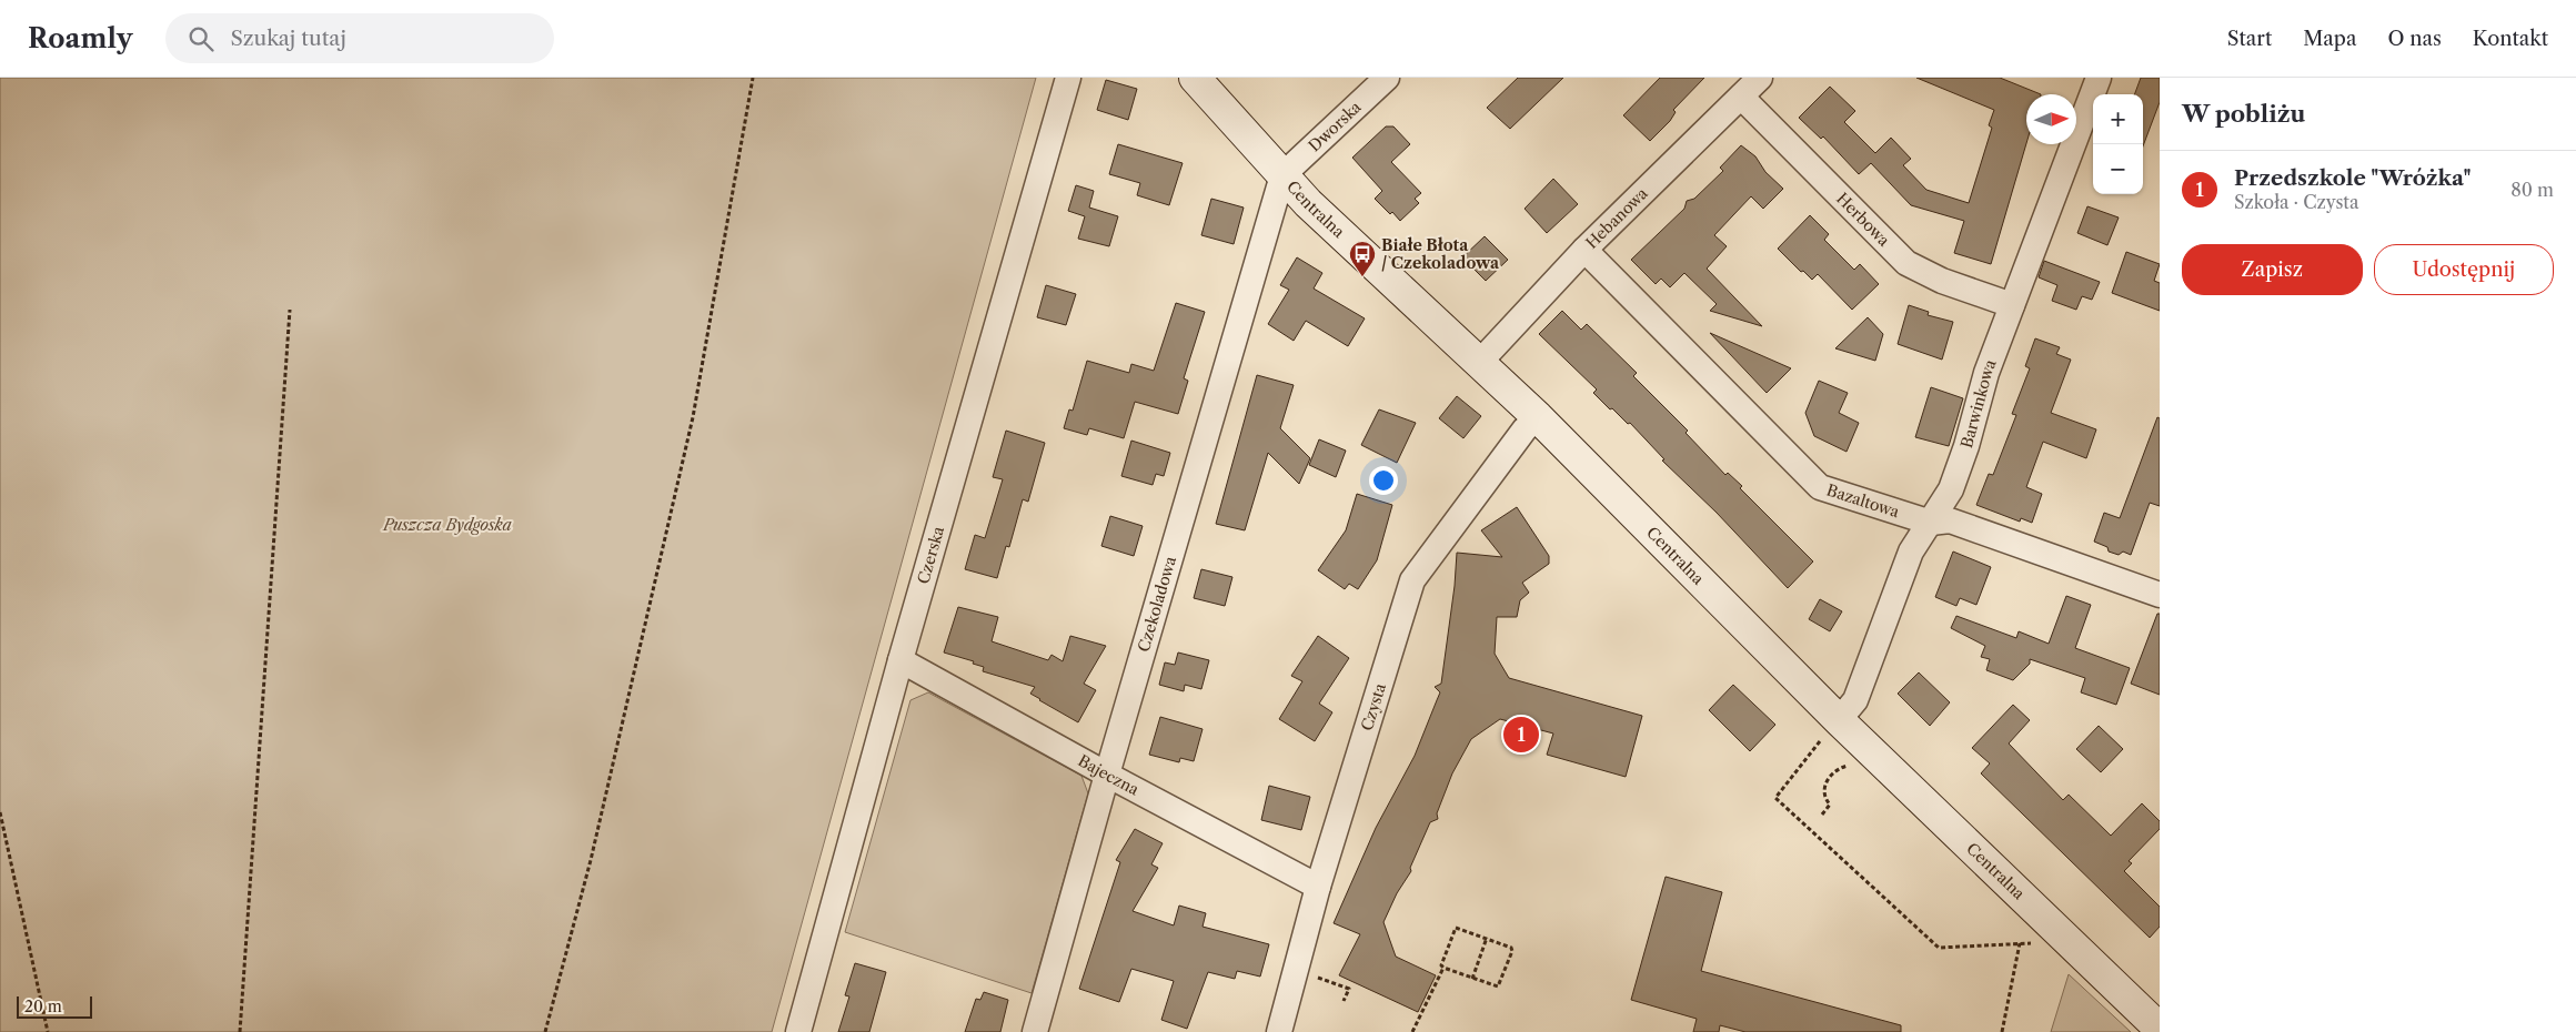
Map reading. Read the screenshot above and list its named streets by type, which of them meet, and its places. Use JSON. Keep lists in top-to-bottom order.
{
  "streets": {
    "street": [
      "Dworska",
      "Centralna",
      "Hebanowa",
      "Herbowa",
      "Barwinkowa",
      "Bazaltowa",
      "Czerska",
      "Czekoladowa",
      "Czysta",
      "Bajeczna"
    ]
  },
  "crossings": [
    ["Dworska", "Centralna"],
    ["Dworska", "Czekoladowa"],
    ["Centralna", "Hebanowa"],
    ["Centralna", "Barwinkowa"],
    ["Centralna", "Czekoladowa"],
    ["Centralna", "Czysta"],
    ["Hebanowa", "Herbowa"],
    ["Hebanowa", "Bazaltowa"],
    ["Herbowa", "Barwinkowa"],
    ["Barwinkowa", "Bazaltowa"],
    ["Czerska", "Bajeczna"],
    ["Czekoladowa", "Bajeczna"],
    ["Czysta", "Bajeczna"]
  ],
  "parks": ["Puszcza Bydgoska"],
  "places": {
    "bus stop": ["Białe Błota / Czekoladowa"]
  },
  "scale_bar": "20 m",
  "north": "right",
  "page": {
    "header": "Roamly",
    "search": "Szukaj tutaj",
    "nav": [
      "Start",
      "Mapa",
      "O nas",
      "Kontakt"
    ],
    "heading": "W pobliżu",
    "map_buttons": ["+", "−"],
    "list": [
      {
        "mark": "1",
        "name": "Przedszkole \"Wróżka\"",
        "note": "Szkoła · Czysta",
        "value": "80 m"
      }
    ],
    "buttons": ["Zapisz", "Udostępnij"],
    "pins": "1",
    "scale": "20 m"
  }
}
